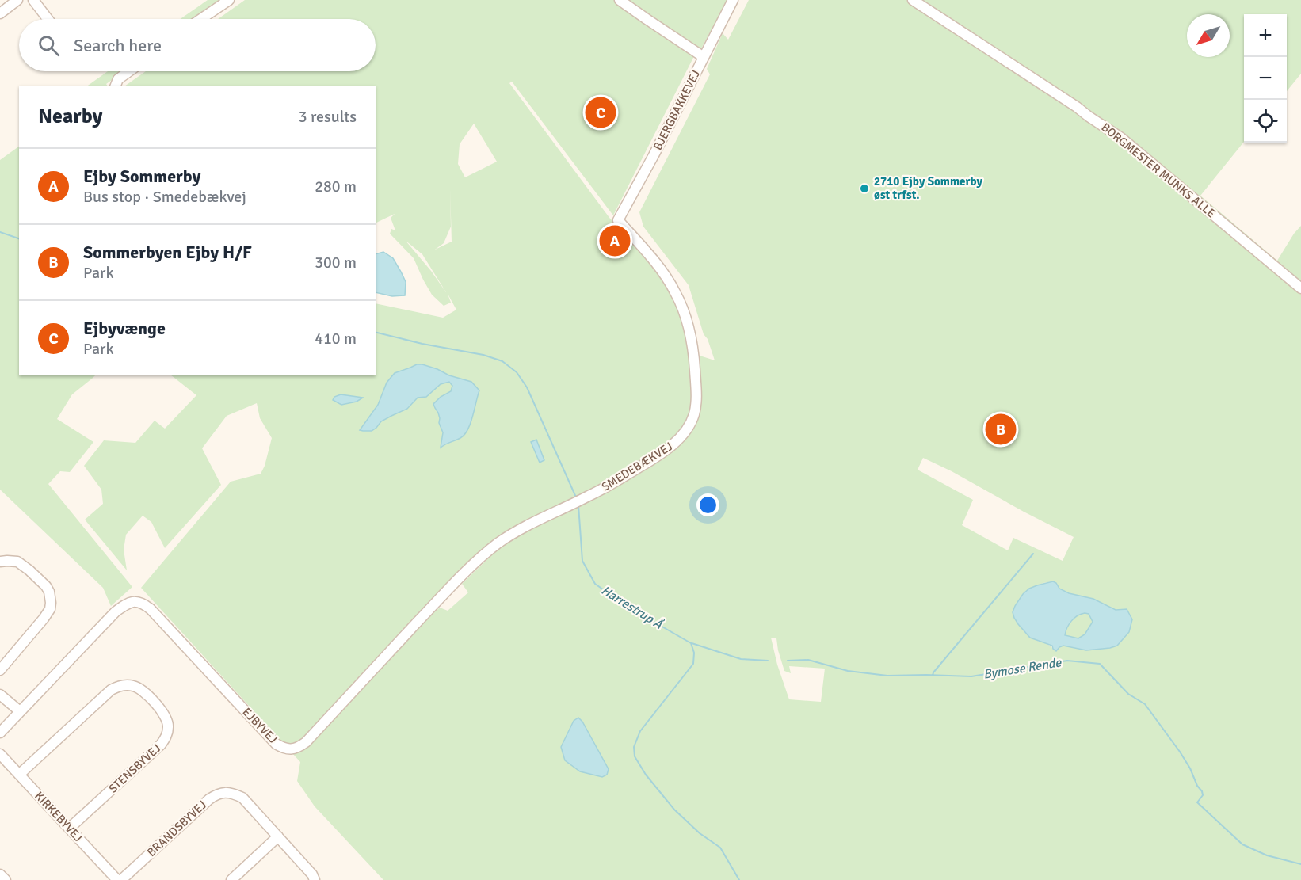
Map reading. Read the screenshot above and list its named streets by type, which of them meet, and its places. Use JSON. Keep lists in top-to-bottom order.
{
  "streets": {
    "street": [
      "BJERGBAKKEVEJ",
      "BORGMESTER MUNKS ALLE",
      "SMEDEBÆKVEJ",
      "EJBYVEJ",
      "STENSBYVEJ",
      "KIRKEBYVEJ",
      "BRANDSBYVEJ"
    ]
  },
  "crossings": [
    ["BJERGBAKKEVEJ", "SMEDEBÆKVEJ"],
    ["SMEDEBÆKVEJ", "EJBYVEJ"],
    ["STENSBYVEJ", "KIRKEBYVEJ"]
  ],
  "water": ["Harrestrup Å", "Bymose Rende"],
  "places": ["2710 Ejby Sommerby øst trfst."],
  "north": "bottom left",
  "page": {
    "map_buttons": ["+", "−"],
    "search": "Search here",
    "heading": ["Nearby", "3 results"],
    "pins": ["C", "A", "B"],
    "list": [
      {
        "mark": "A",
        "name": "Ejby Sommerby",
        "note": "Bus stop · Smedebækvej",
        "value": "280 m"
      },
      {
        "mark": "B",
        "name": "Sommerbyen Ejby H/F",
        "note": "Park",
        "value": "300 m"
      },
      {
        "mark": "C",
        "name": "Ejbyvænge",
        "note": "Park",
        "value": "410 m"
      }
    ]
  }
}
